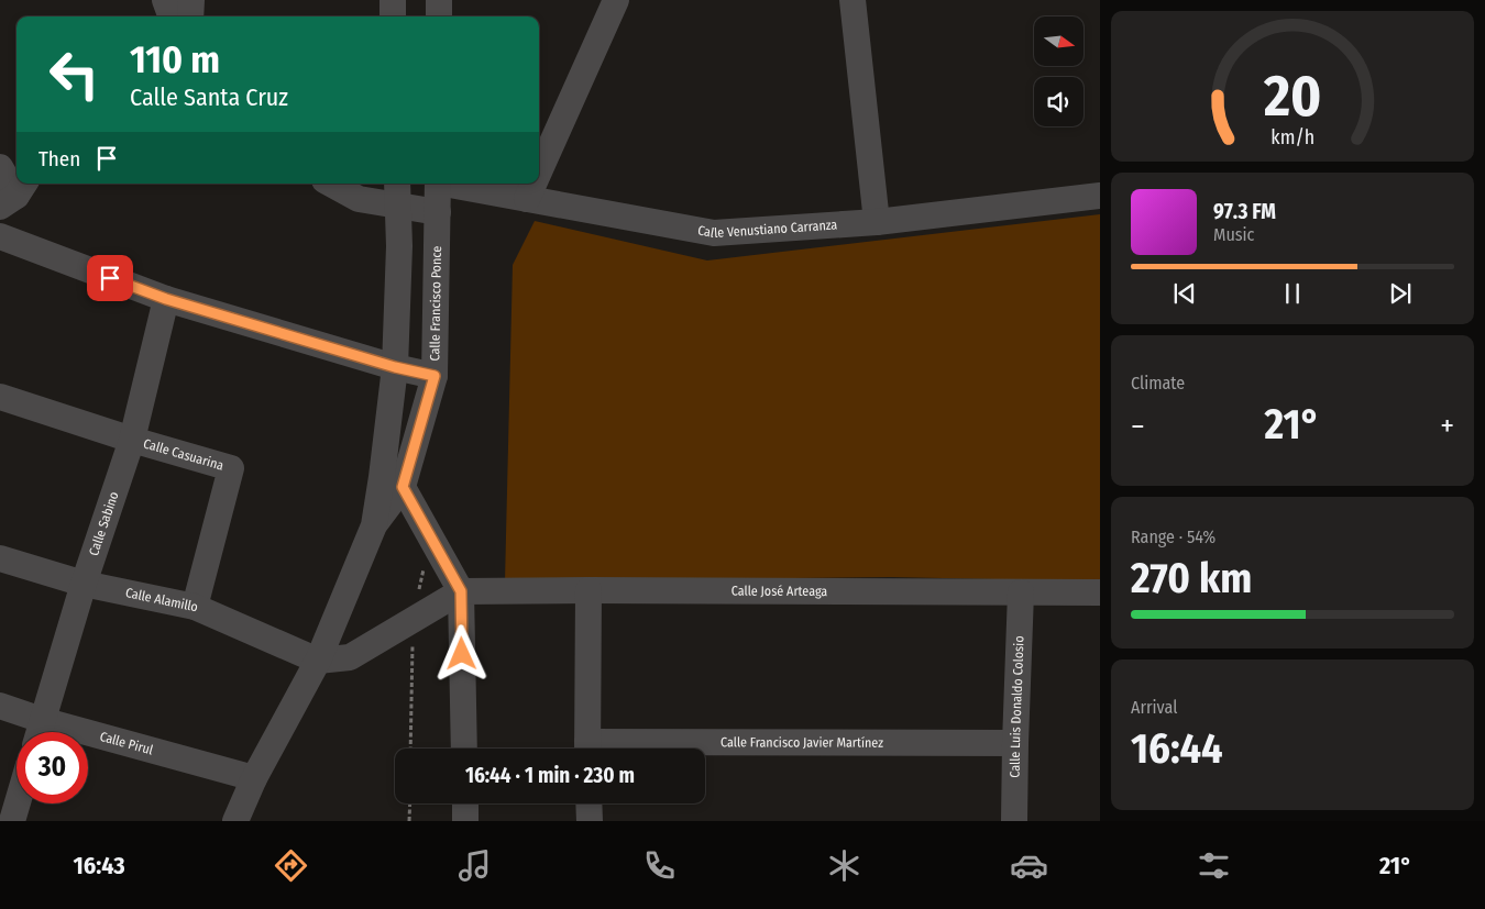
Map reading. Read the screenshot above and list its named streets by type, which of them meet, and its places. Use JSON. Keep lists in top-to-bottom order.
{
  "streets": {
    "street": [
      "Calle Venustiano Carranza",
      "Calle Francisco Ponce",
      "Calle Casuarina",
      "Calle Sabino",
      "Calle José Arteaga",
      "Calle Alamillo",
      "Calle Luis Donaldo Colosio",
      "Calle Pirul",
      "Calle Francisco Javier Martínez"
    ]
  },
  "crossings": [
    ["Calle Francisco Ponce", "Calle Alamillo"],
    ["Calle Francisco Ponce", "Calle Pirul"],
    ["Calle Casuarina", "Calle Sabino"],
    ["Calle Casuarina", "Calle Alamillo"],
    ["Calle Sabino", "Calle Alamillo"],
    ["Calle Sabino", "Calle Pirul"],
    ["Calle José Arteaga", "Calle Luis Donaldo Colosio"],
    ["Calle Luis Donaldo Colosio", "Calle Francisco Javier Martínez"]
  ],
  "north": "right",
  "page": {
    "turn": ["110 m", "Calle Santa Cruz"],
    "then": "Then",
    "song": ["97.3 FM", "Music"],
    "tile": [
      "Climate",
      ["Range · 54%", "270 km"],
      ["Arrival", "16:44"]
    ],
    "heat": ["−", "21°", "+"],
    "limit": "30",
    "trip": "16:44 · 1 min · 230 m",
    "tabs": ["16:43", "21°"],
    "gauge": ["20", "km/h"]
  }
}
